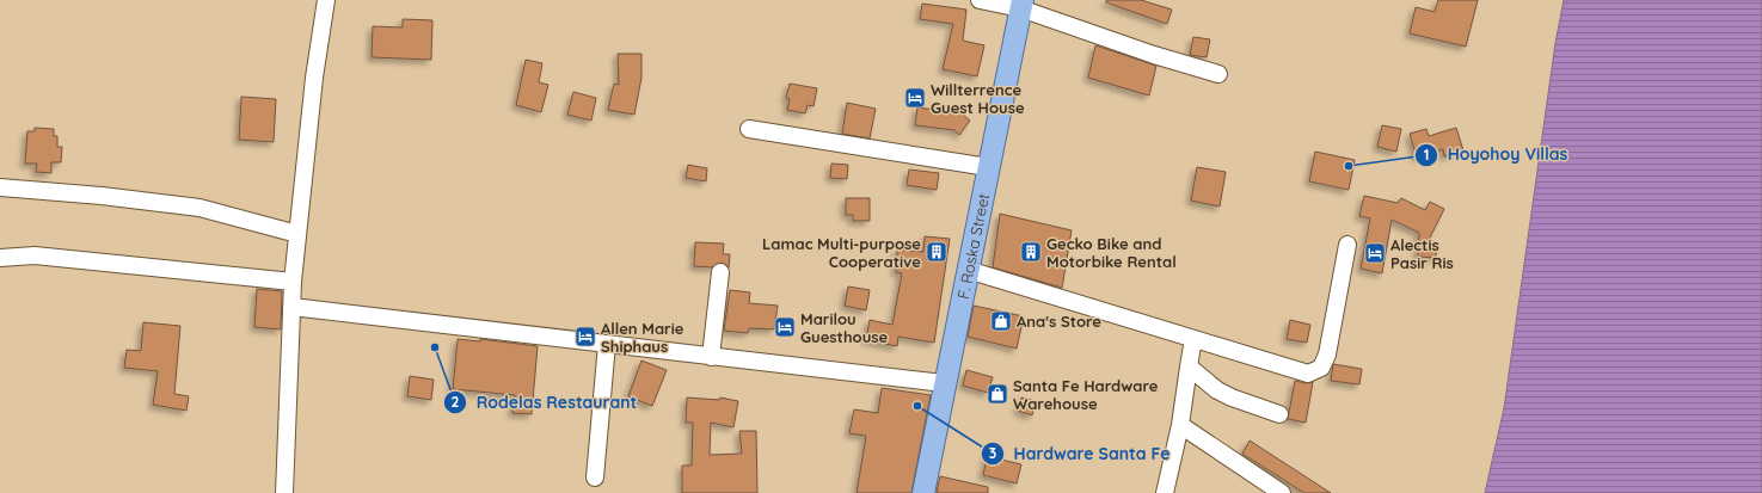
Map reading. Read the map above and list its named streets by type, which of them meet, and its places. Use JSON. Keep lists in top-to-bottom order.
{
  "streets": {
    "main road": ["F. Roska Street"]
  },
  "places": {
    "hotel": [
      "Willterrence Guest House",
      "Alectis Pasir Ris",
      "Marilou Guesthouse",
      "Allen Marie Shiphaus"
    ],
    "other": ["Hoyohoy Villas", "Rodelas Restaurant", "Hardware Santa Fe"],
    "building": ["Lamac Multi-purpose Cooperative", "Gecko Bike and Motorbike Rental"],
    "shop": ["Ana's Store", "Santa Fe Hardware Warehouse"]
  }
}
